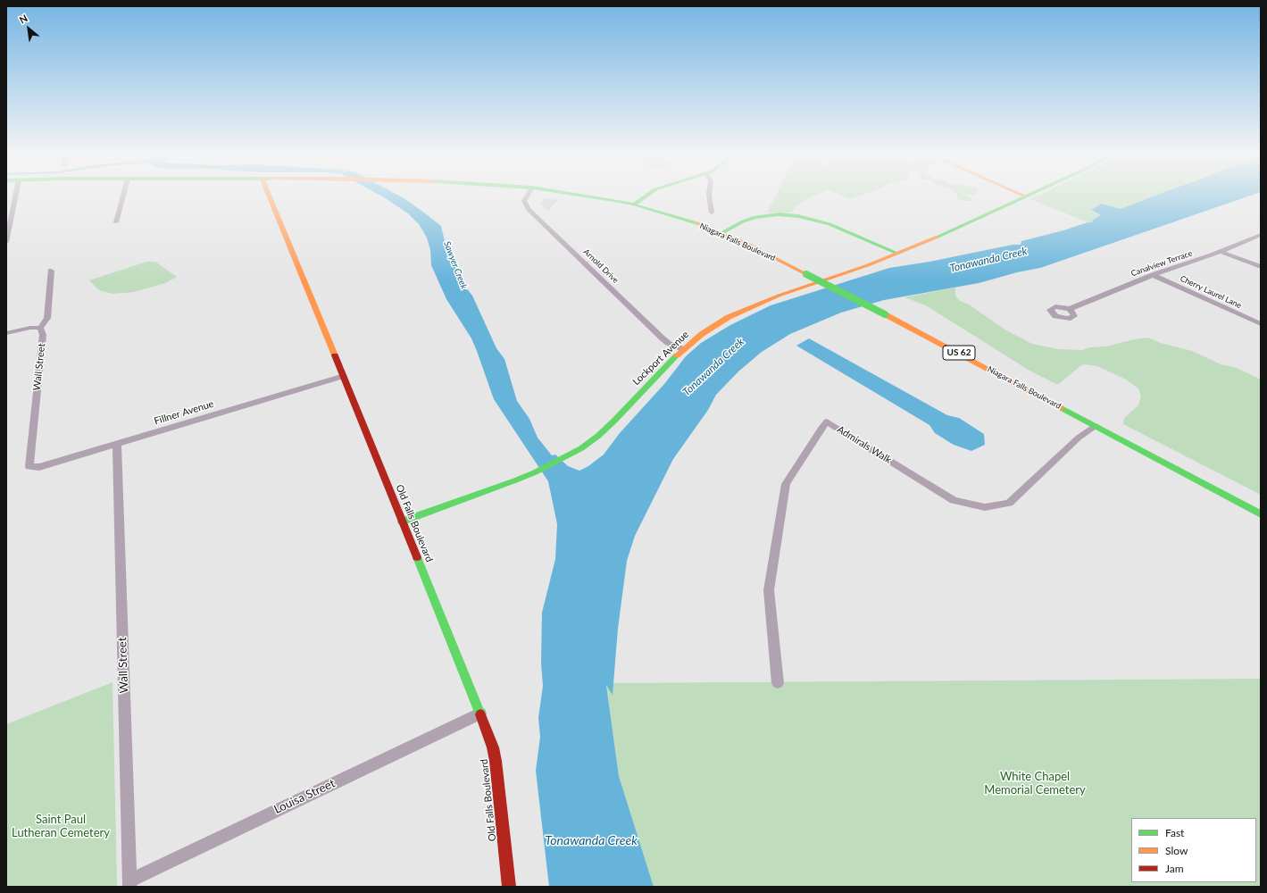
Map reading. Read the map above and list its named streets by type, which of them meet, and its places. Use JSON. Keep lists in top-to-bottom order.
{
  "streets": {
    "street": [
      "Niagara Falls Boulevard",
      "Canalview Terrace",
      "Arnold Drive",
      "Cherry Laurel Lane",
      "US 62",
      "Lockport Avenue",
      "Wall Street",
      "Fillner Avenue",
      "Admirals Walk",
      "Old Falls Boulevard",
      "Louisa Street"
    ]
  },
  "crossings": [
    ["Niagara Falls Boulevard", "Admirals Walk"],
    ["Canalview Terrace", "Cherry Laurel Lane"],
    ["Arnold Drive", "Lockport Avenue"],
    ["Lockport Avenue", "Old Falls Boulevard"],
    ["Wall Street", "Fillner Avenue"],
    ["Wall Street", "Louisa Street"],
    ["Fillner Avenue", "Old Falls Boulevard"],
    ["Old Falls Boulevard", "Louisa Street"]
  ],
  "water": ["Tonawanda Creek", "Sawyer Creek"],
  "parks": ["White Chapel Memorial Cemetery", "Saint Paul Lutheran Cemetery"],
  "legend": ["Fast", "Slow", "Jam"],
  "north": "top left"
}
